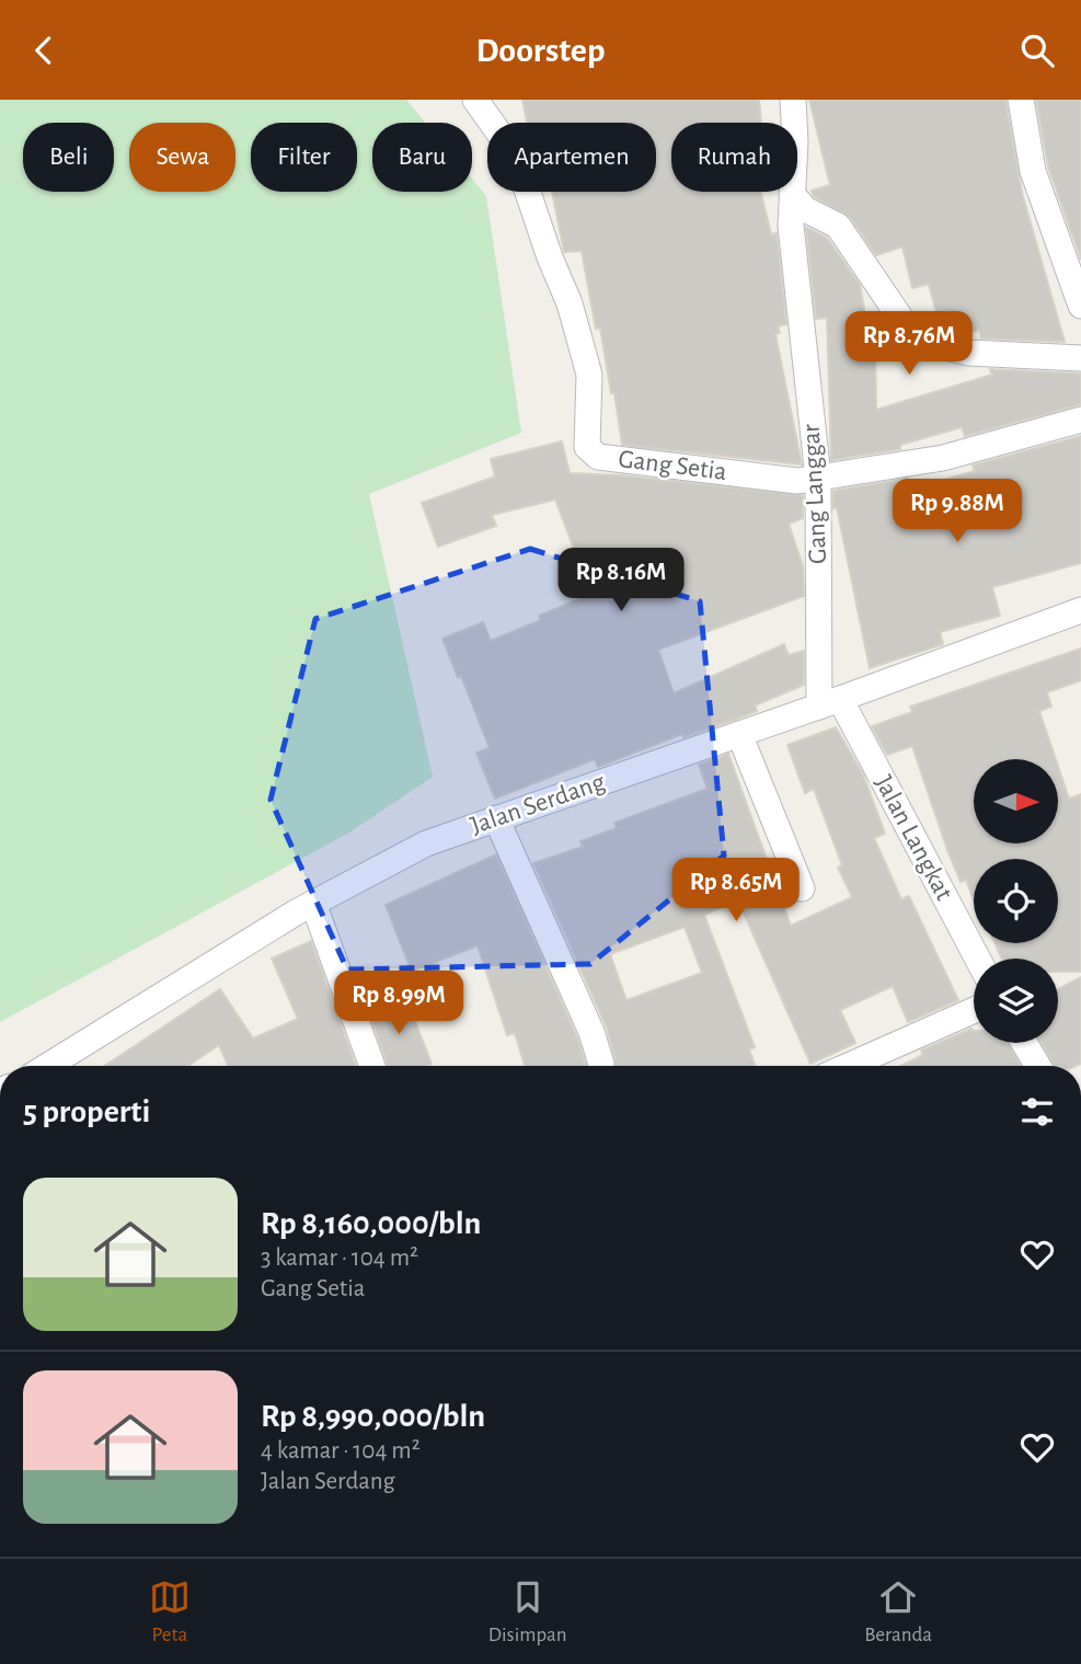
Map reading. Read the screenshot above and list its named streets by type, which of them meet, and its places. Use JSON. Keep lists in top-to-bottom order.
{
  "streets": {
    "street": [
      "Gang Setia",
      "Gang Langgar",
      "Jalan Serdang",
      "Jalan Langkat"
    ]
  },
  "crossings": [
    ["Gang Setia", "Gang Langgar"],
    ["Gang Langgar", "Jalan Serdang"],
    ["Gang Langgar", "Jalan Langkat"],
    ["Jalan Serdang", "Jalan Langkat"]
  ],
  "north": "right",
  "page": {
    "header": "Doorstep",
    "chip": [
      "Beli",
      "Sewa",
      "Filter",
      "Baru",
      "Apartemen",
      "Rumah"
    ],
    "price": [
      "Rp 8.76M",
      "Rp 9.88M",
      "Rp 8.16M",
      "Rp 8.65M",
      "Rp 8.99M"
    ],
    "heading": "5 properti",
    "list": [
      {
        "name": "Rp 8,160,000/bln",
        "note": "3 kamar · 104 m² · Gang Setia"
      },
      {
        "name": "Rp 8,990,000/bln",
        "note": "4 kamar · 104 m² · Jalan Serdang"
      }
    ],
    "tabs": ["Peta", "Disimpan", "Beranda"]
  }
}
